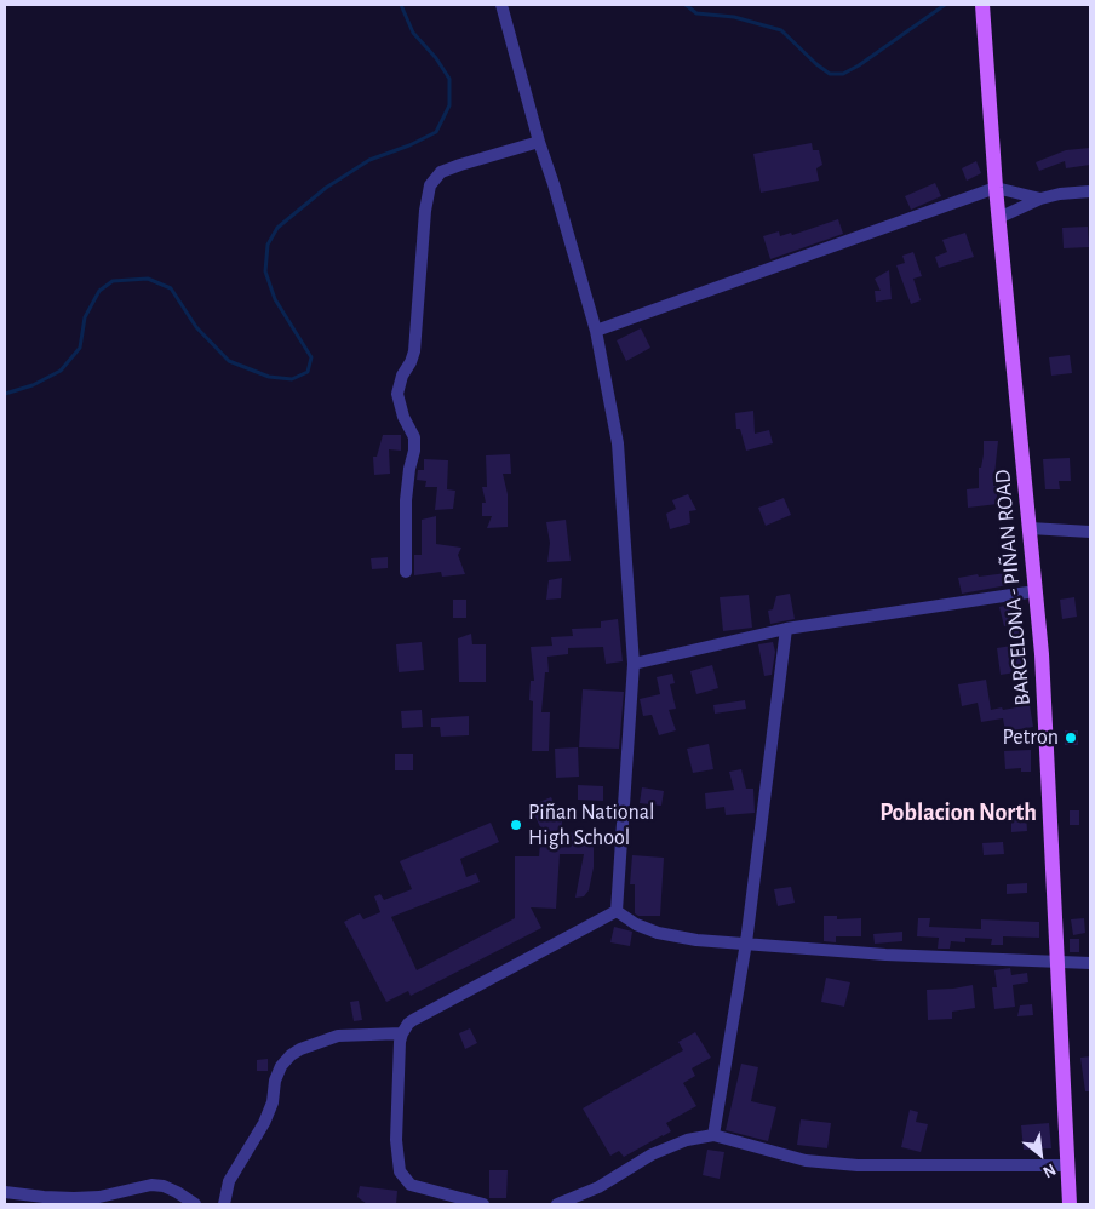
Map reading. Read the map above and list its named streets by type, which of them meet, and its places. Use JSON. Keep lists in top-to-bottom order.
{
  "streets": {
    "main road": ["BARCELONA - PIÑAN ROAD"]
  },
  "districts": ["Poblacion North"],
  "places": ["Petron", "Piñan National High School"],
  "north": "bottom right"
}
